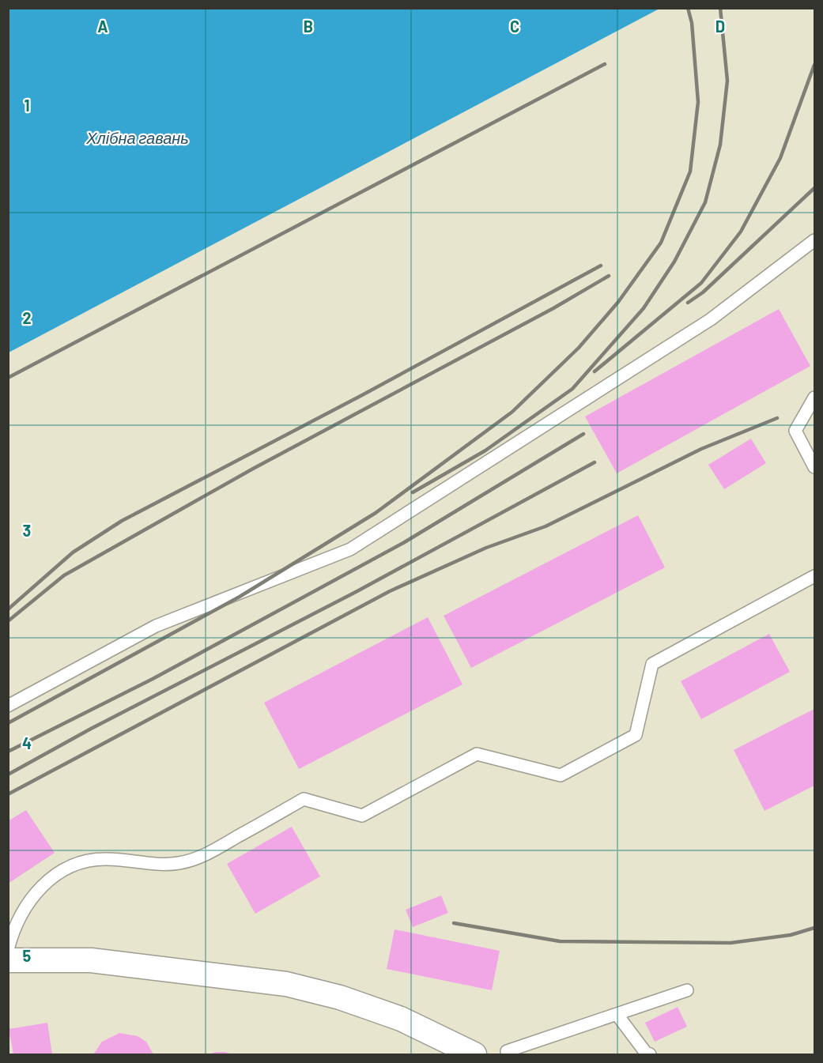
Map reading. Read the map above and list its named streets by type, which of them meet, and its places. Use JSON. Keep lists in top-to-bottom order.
{
  "water": ["Хлібна гавань"],
  "grid": {
    "columns": [
      "A",
      "B",
      "C",
      "D"
    ],
    "rows": [
      "1",
      "2",
      "3",
      "4",
      "5"
    ]
  }
}
